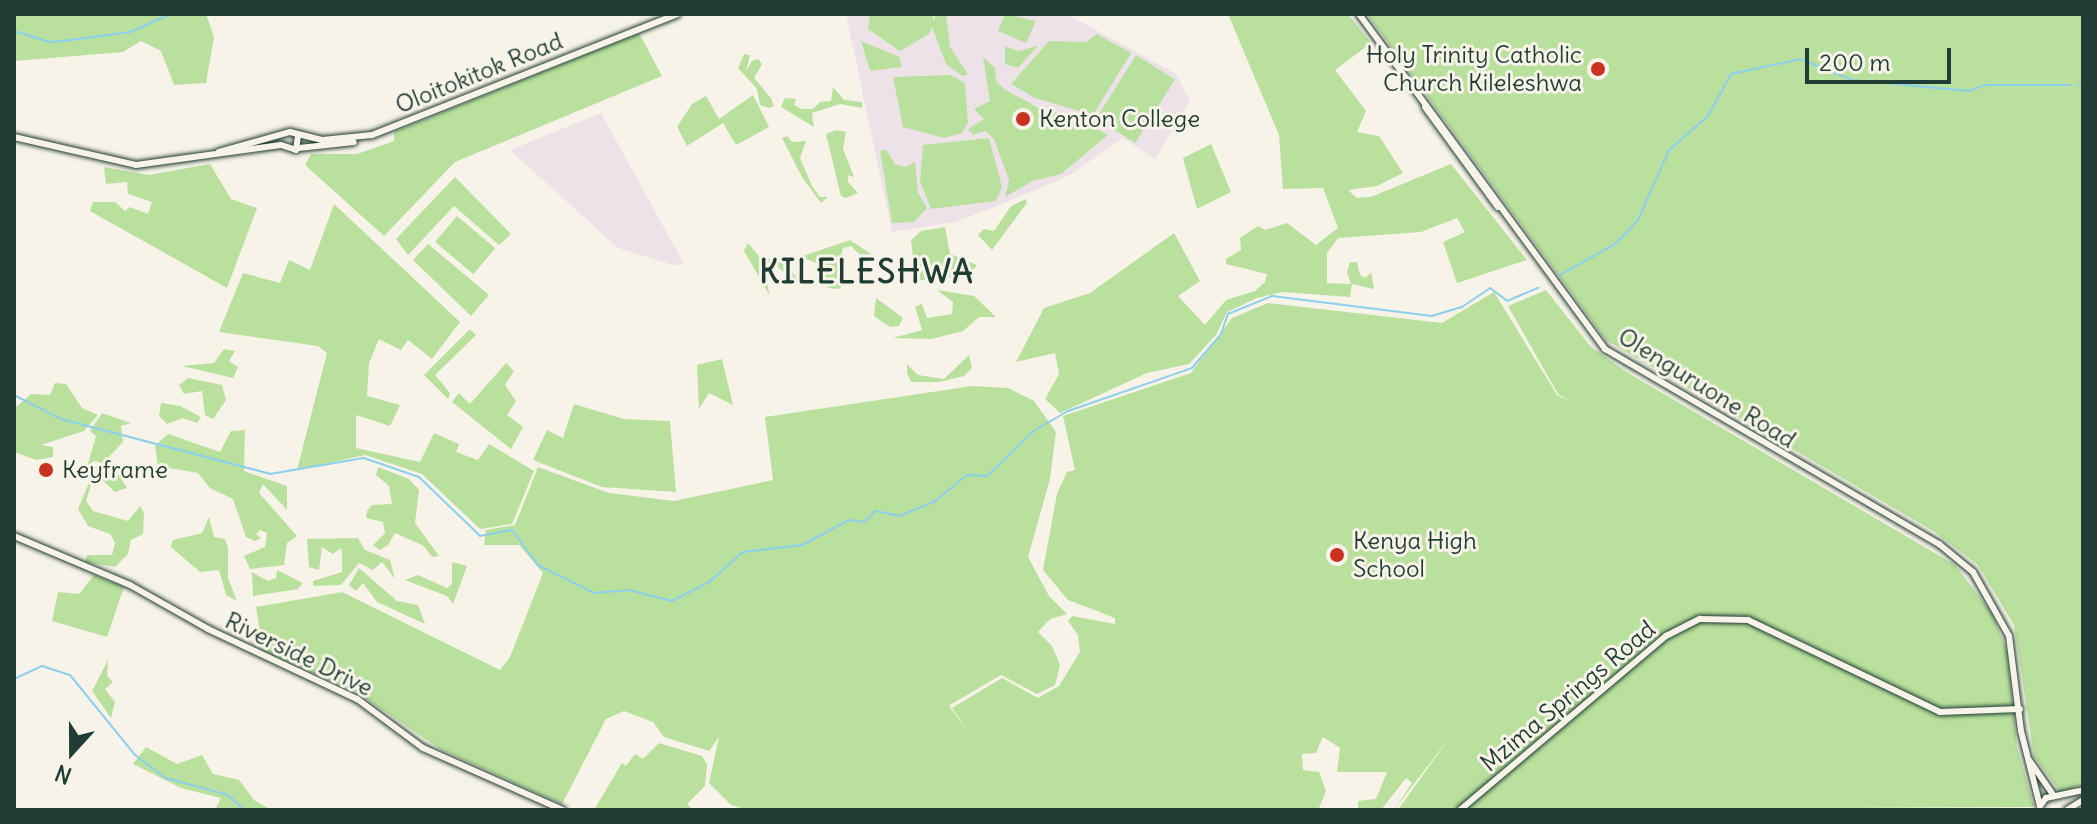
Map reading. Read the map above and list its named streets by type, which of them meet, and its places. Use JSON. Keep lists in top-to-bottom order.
{
  "streets": {
    "street": [
      "Oloitokitok Road",
      "Olenguruone Road",
      "Riverside Drive",
      "Mzima Springs Road"
    ]
  },
  "crossings": [
    ["Olenguruone Road", "Mzima Springs Road"]
  ],
  "districts": ["KILELESHWA"],
  "places": [
    "Holy Trinity Catholic Church Kileleshwa",
    "Kenton College",
    "Keyframe",
    "Kenya High School"
  ],
  "scale_bar": "200 m",
  "north": "bottom"
}
